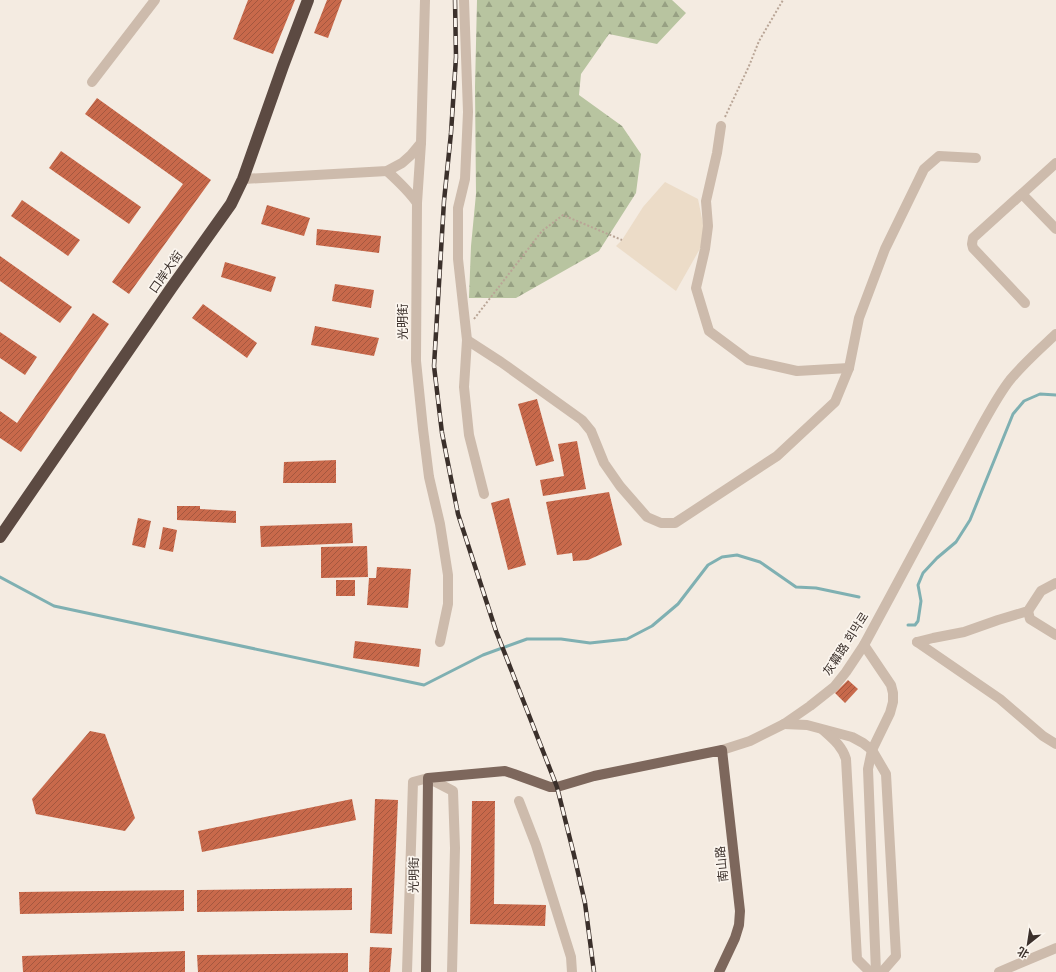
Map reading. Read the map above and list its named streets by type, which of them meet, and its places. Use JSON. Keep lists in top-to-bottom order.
{
  "streets": {
    "highway": ["口岸大街"],
    "main road": ["光明街", "灰幕路 회막로", "南山路"]
  },
  "crossings": [
    ["光明街", "灰幕路 회막로"],
    ["灰幕路 회막로", "南山路"]
  ],
  "north": "bottom left"
}
